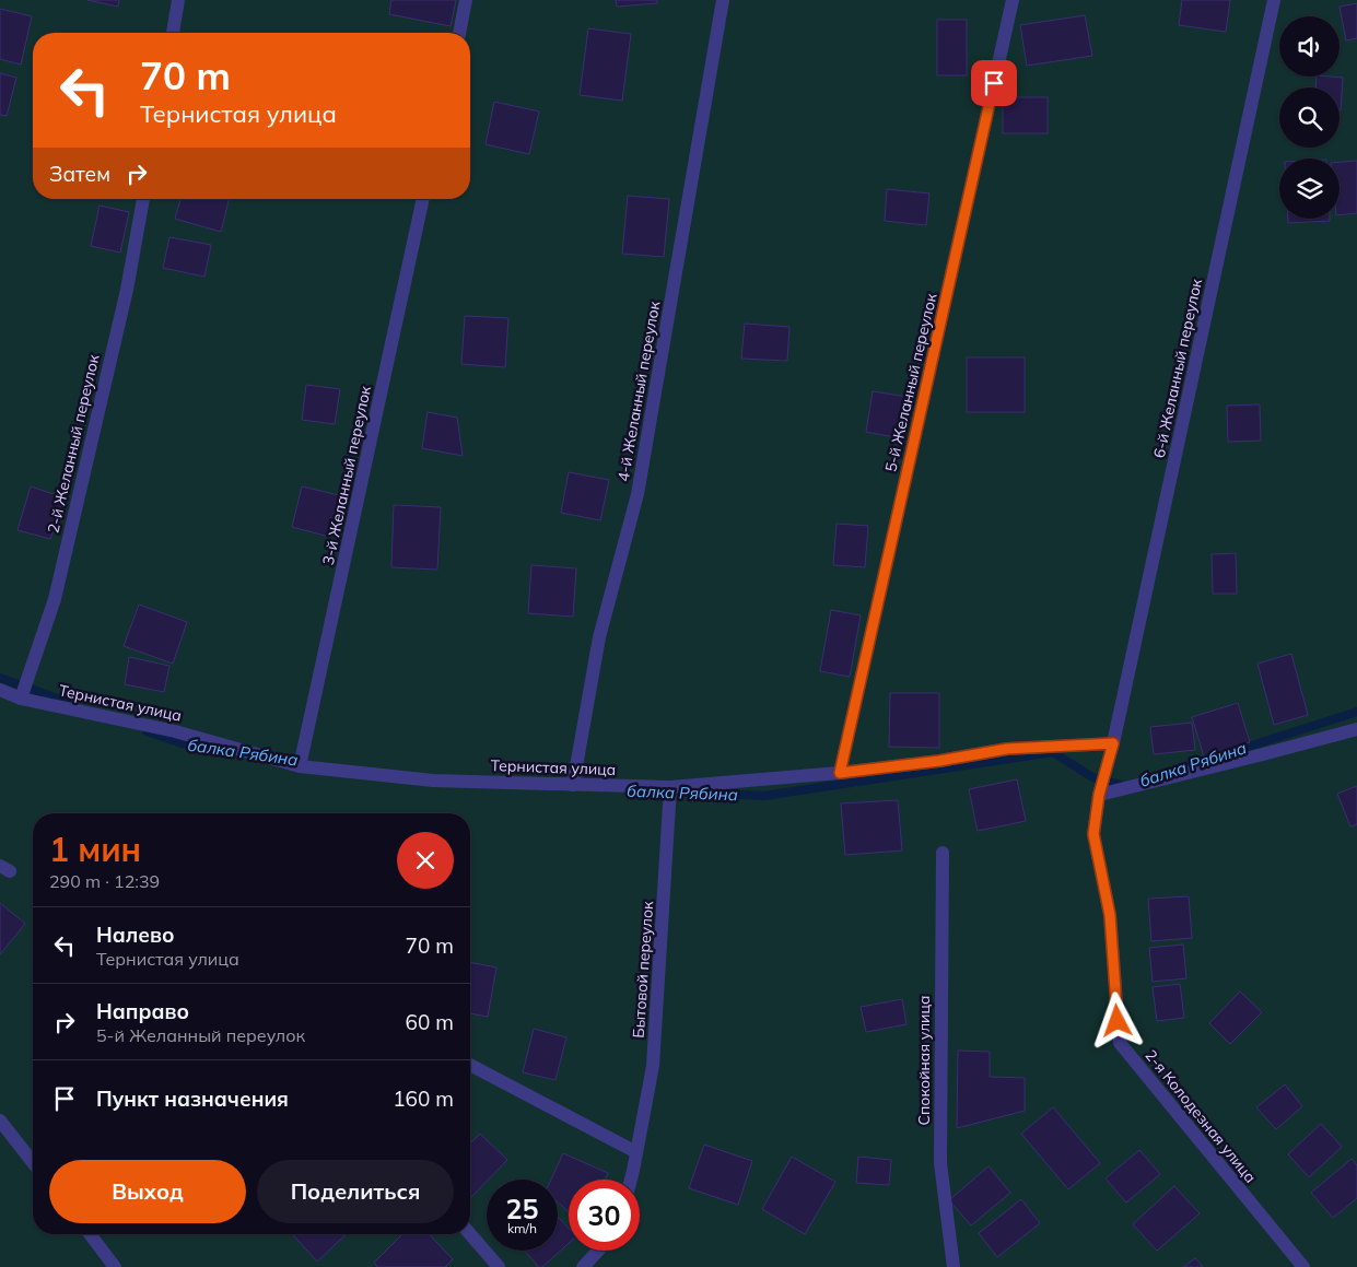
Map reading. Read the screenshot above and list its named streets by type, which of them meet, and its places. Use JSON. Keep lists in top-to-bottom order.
{
  "streets": {
    "street": [
      "6-й Желанный переулок",
      "5-й Желанный переулок",
      "4-й Желанный переулок",
      "2-й Желанный переулок",
      "3-й Желанный переулок",
      "Тернистая улица",
      "Бытовой переулок",
      "Спокойная улица",
      "2-я Колодезная улица"
    ]
  },
  "crossings": [
    ["6-й Желанный переулок", "Тернистая улица"],
    ["6-й Желанный переулок", "2-я Колодезная улица"],
    ["5-й Желанный переулок", "Тернистая улица"],
    ["4-й Желанный переулок", "Тернистая улица"],
    ["2-й Желанный переулок", "Тернистая улица"],
    ["3-й Желанный переулок", "Тернистая улица"],
    ["Тернистая улица", "Бытовой переулок"],
    ["Тернистая улица", "2-я Колодезная улица"]
  ],
  "water": ["балка Рябина"],
  "page": {
    "turn": ["70 m", "Тернистая улица"],
    "then": "Затем",
    "heading": ["1 мин", "290 m · 12:39"],
    "list": [
      {
        "name": "Налево",
        "note": "Тернистая улица",
        "value": "70 m"
      },
      {
        "name": "Направо",
        "note": "5-й Желанный переулок",
        "value": "60 m"
      },
      {
        "name": "Пункт назначения",
        "value": "160 m"
      }
    ],
    "buttons": ["Выход", "Поделиться"],
    "speed": "25 km/h",
    "limit": "30"
  }
}
